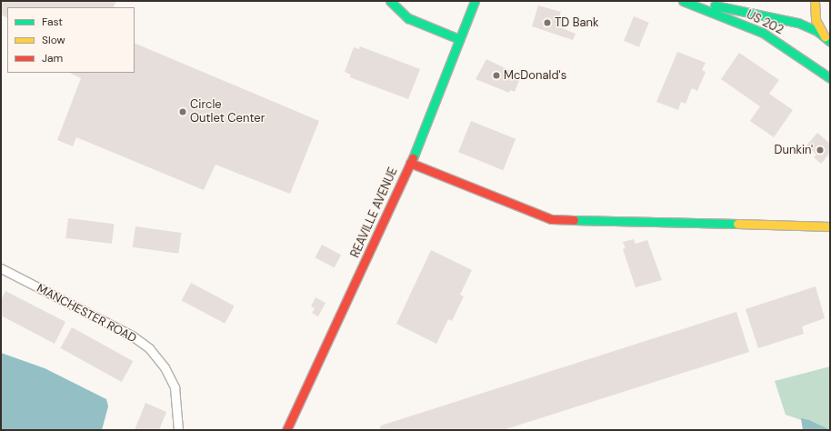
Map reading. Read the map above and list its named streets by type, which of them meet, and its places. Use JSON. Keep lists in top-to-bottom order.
{
  "streets": {
    "main road": ["US 202", "REAVILLE AVENUE"],
    "street": ["MANCHESTER ROAD"]
  },
  "places": [
    "TD Bank",
    "McDonald's",
    "Circle Outlet Center",
    "Dunkin'"
  ],
  "legend": ["Fast", "Slow", "Jam"]
}
